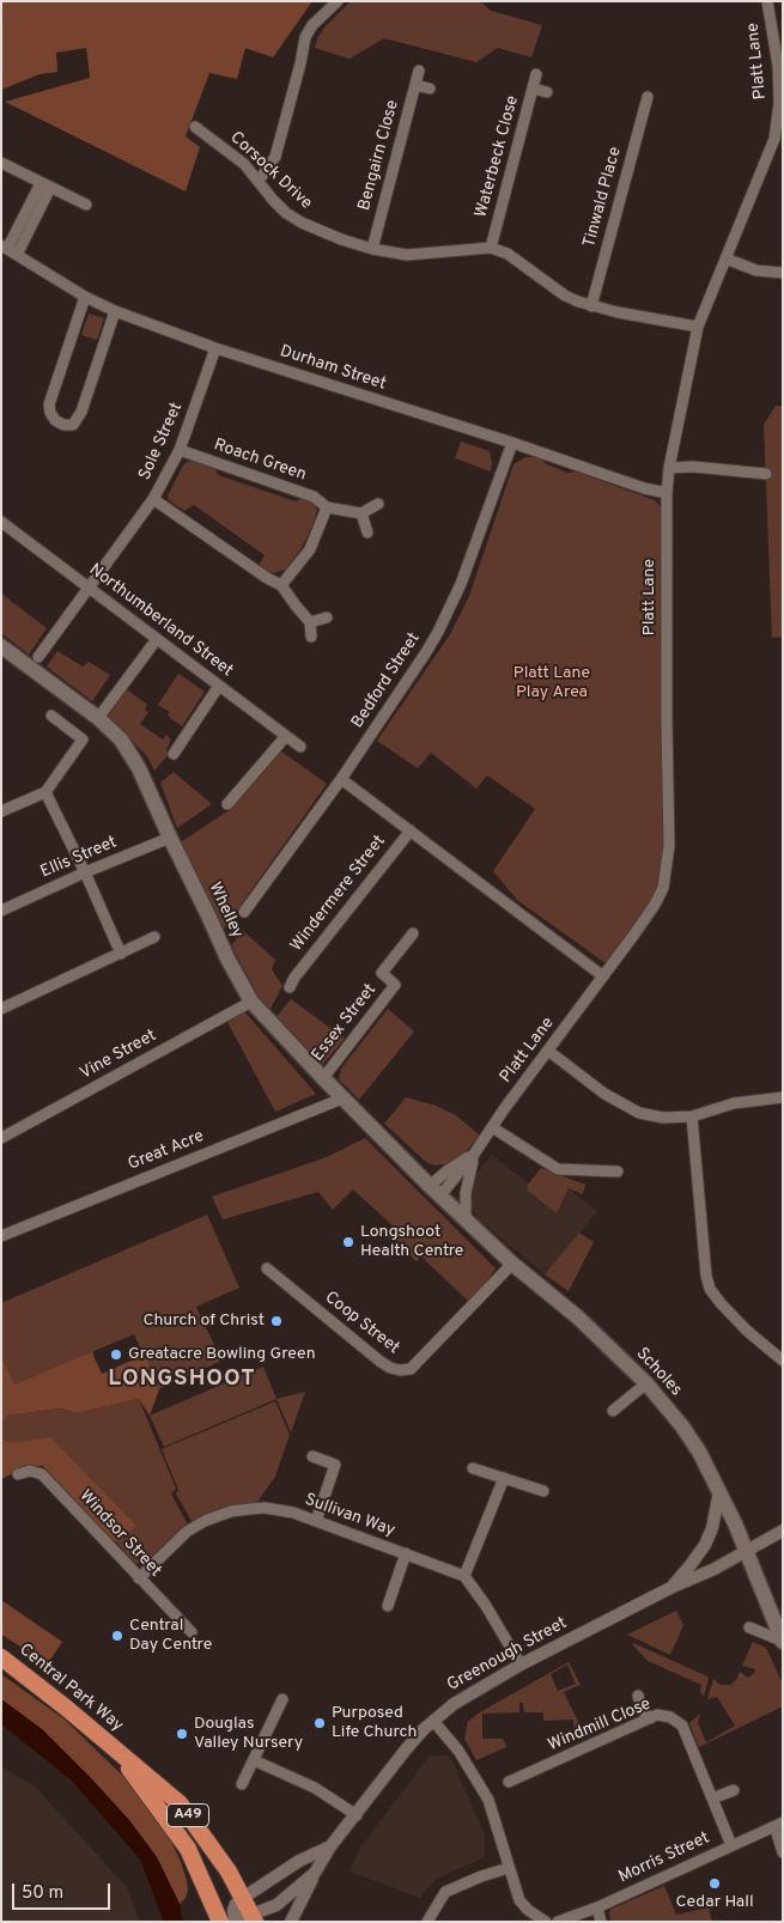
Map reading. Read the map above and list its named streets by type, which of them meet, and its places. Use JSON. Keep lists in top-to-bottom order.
{
  "streets": {
    "highway": ["Central Park Way", "A49"],
    "main road": ["Whelley", "Scholes"],
    "street": [
      "Platt Lane",
      "Bengairn Close",
      "Waterbeck Close",
      "Corsock Drive",
      "Tinwald Place",
      "Durham Street",
      "Sole Street",
      "Roach Green",
      "Northumberland Street",
      "Bedford Street",
      "Ellis Street",
      "Windermere Street",
      "Essex Street",
      "Vine Street",
      "Great Acre",
      "Coop Street",
      "Sullivan Way",
      "Windsor Street",
      "Greenough Street",
      "Windmill Close",
      "Morris Street"
    ]
  },
  "crossings": [
    ["Platt Lane", "Durham Street"],
    ["Platt Lane", "Whelley"],
    ["Platt Lane", "Scholes"],
    ["Bengairn Close", "Corsock Drive"],
    ["Waterbeck Close", "Corsock Drive"],
    ["Durham Street", "Sole Street"],
    ["Durham Street", "Bedford Street"],
    ["Sole Street", "Roach Green"],
    ["Sole Street", "Northumberland Street"],
    ["Ellis Street", "Whelley"],
    ["Whelley", "Essex Street"],
    ["Whelley", "Vine Street"],
    ["Whelley", "Great Acre"],
    ["Whelley", "Scholes"],
    ["Coop Street", "Scholes"],
    ["Scholes", "Greenough Street"],
    ["Sullivan Way", "Windsor Street"],
    ["Greenough Street", "Central Park Way"],
    ["Greenough Street", "A49"],
    ["Central Park Way", "A49"],
    ["Windmill Close", "Morris Street"]
  ],
  "districts": ["LONGSHOOT"],
  "parks": ["Platt Lane Play Area"],
  "places": [
    "Longshoot Health Centre",
    "Church of Christ",
    "Greatacre Bowling Green",
    "Central Day Centre",
    "Purposed Life Church",
    "Douglas Valley Nursery",
    "Cedar Hall"
  ],
  "scale_bar": "50 m"
}
